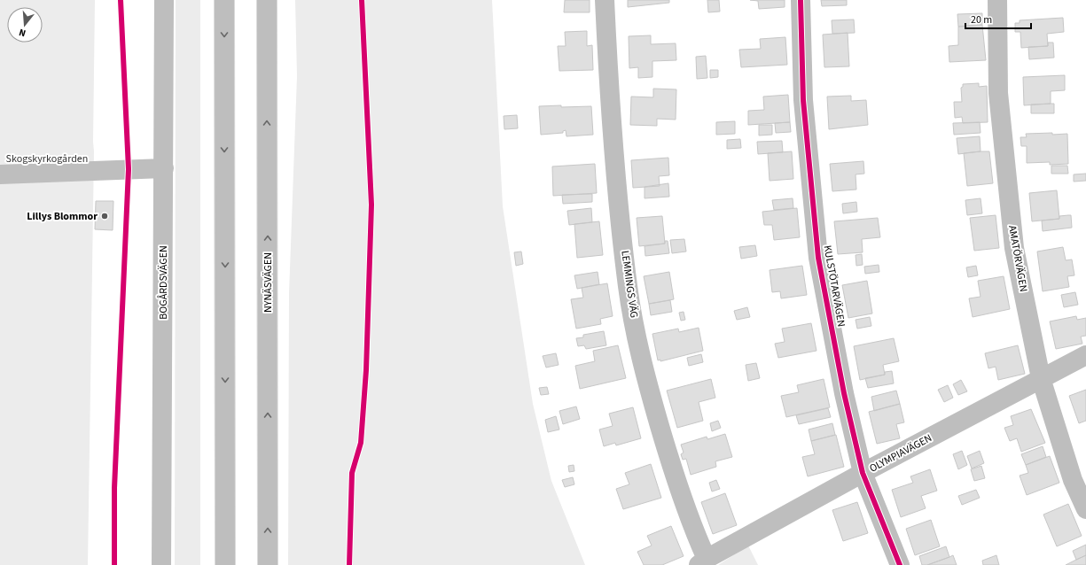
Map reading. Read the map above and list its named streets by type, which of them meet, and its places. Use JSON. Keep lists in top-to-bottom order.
{
  "streets": {
    "main road": [
      "AMATÖRVÄGEN",
      "BOGÅRDSVÄGEN",
      "NYNÄSVÄGEN",
      "LEMMINGS VÄG",
      "KULSTÖTARVÄGEN",
      "OLYMPIAVÄGEN"
    ]
  },
  "crossings": [
    ["AMATÖRVÄGEN", "OLYMPIAVÄGEN"],
    ["LEMMINGS VÄG", "OLYMPIAVÄGEN"],
    ["KULSTÖTARVÄGEN", "OLYMPIAVÄGEN"]
  ],
  "parks": ["Skogskyrkogården"],
  "places": ["Lillys Blommor"],
  "scale_bar": "20 m",
  "north": "bottom"
}
